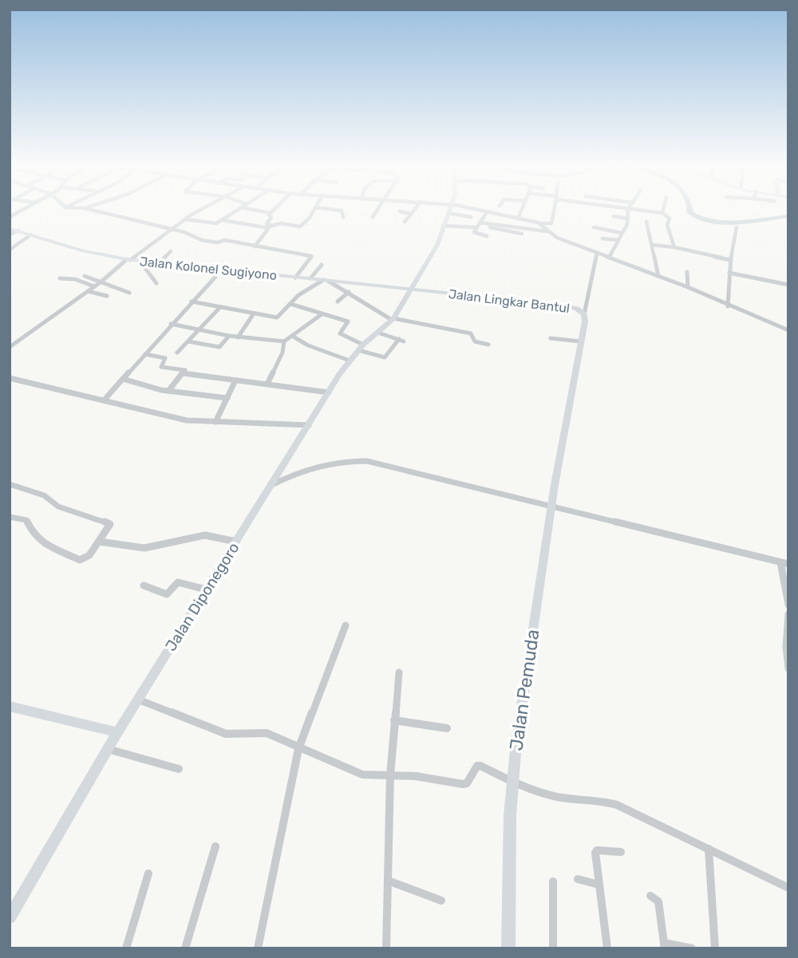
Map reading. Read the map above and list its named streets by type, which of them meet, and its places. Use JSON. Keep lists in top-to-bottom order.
{
  "streets": {
    "main road": [
      "Jalan Kolonel Sugiyono",
      "Jalan Lingkar Bantul",
      "Jalan Diponegoro",
      "Jalan Pemuda"
    ]
  },
  "crossings": [
    ["Jalan Kolonel Sugiyono", "Jalan Lingkar Bantul"],
    ["Jalan Kolonel Sugiyono", "Jalan Diponegoro"],
    ["Jalan Lingkar Bantul", "Jalan Diponegoro"],
    ["Jalan Lingkar Bantul", "Jalan Pemuda"]
  ]
}
